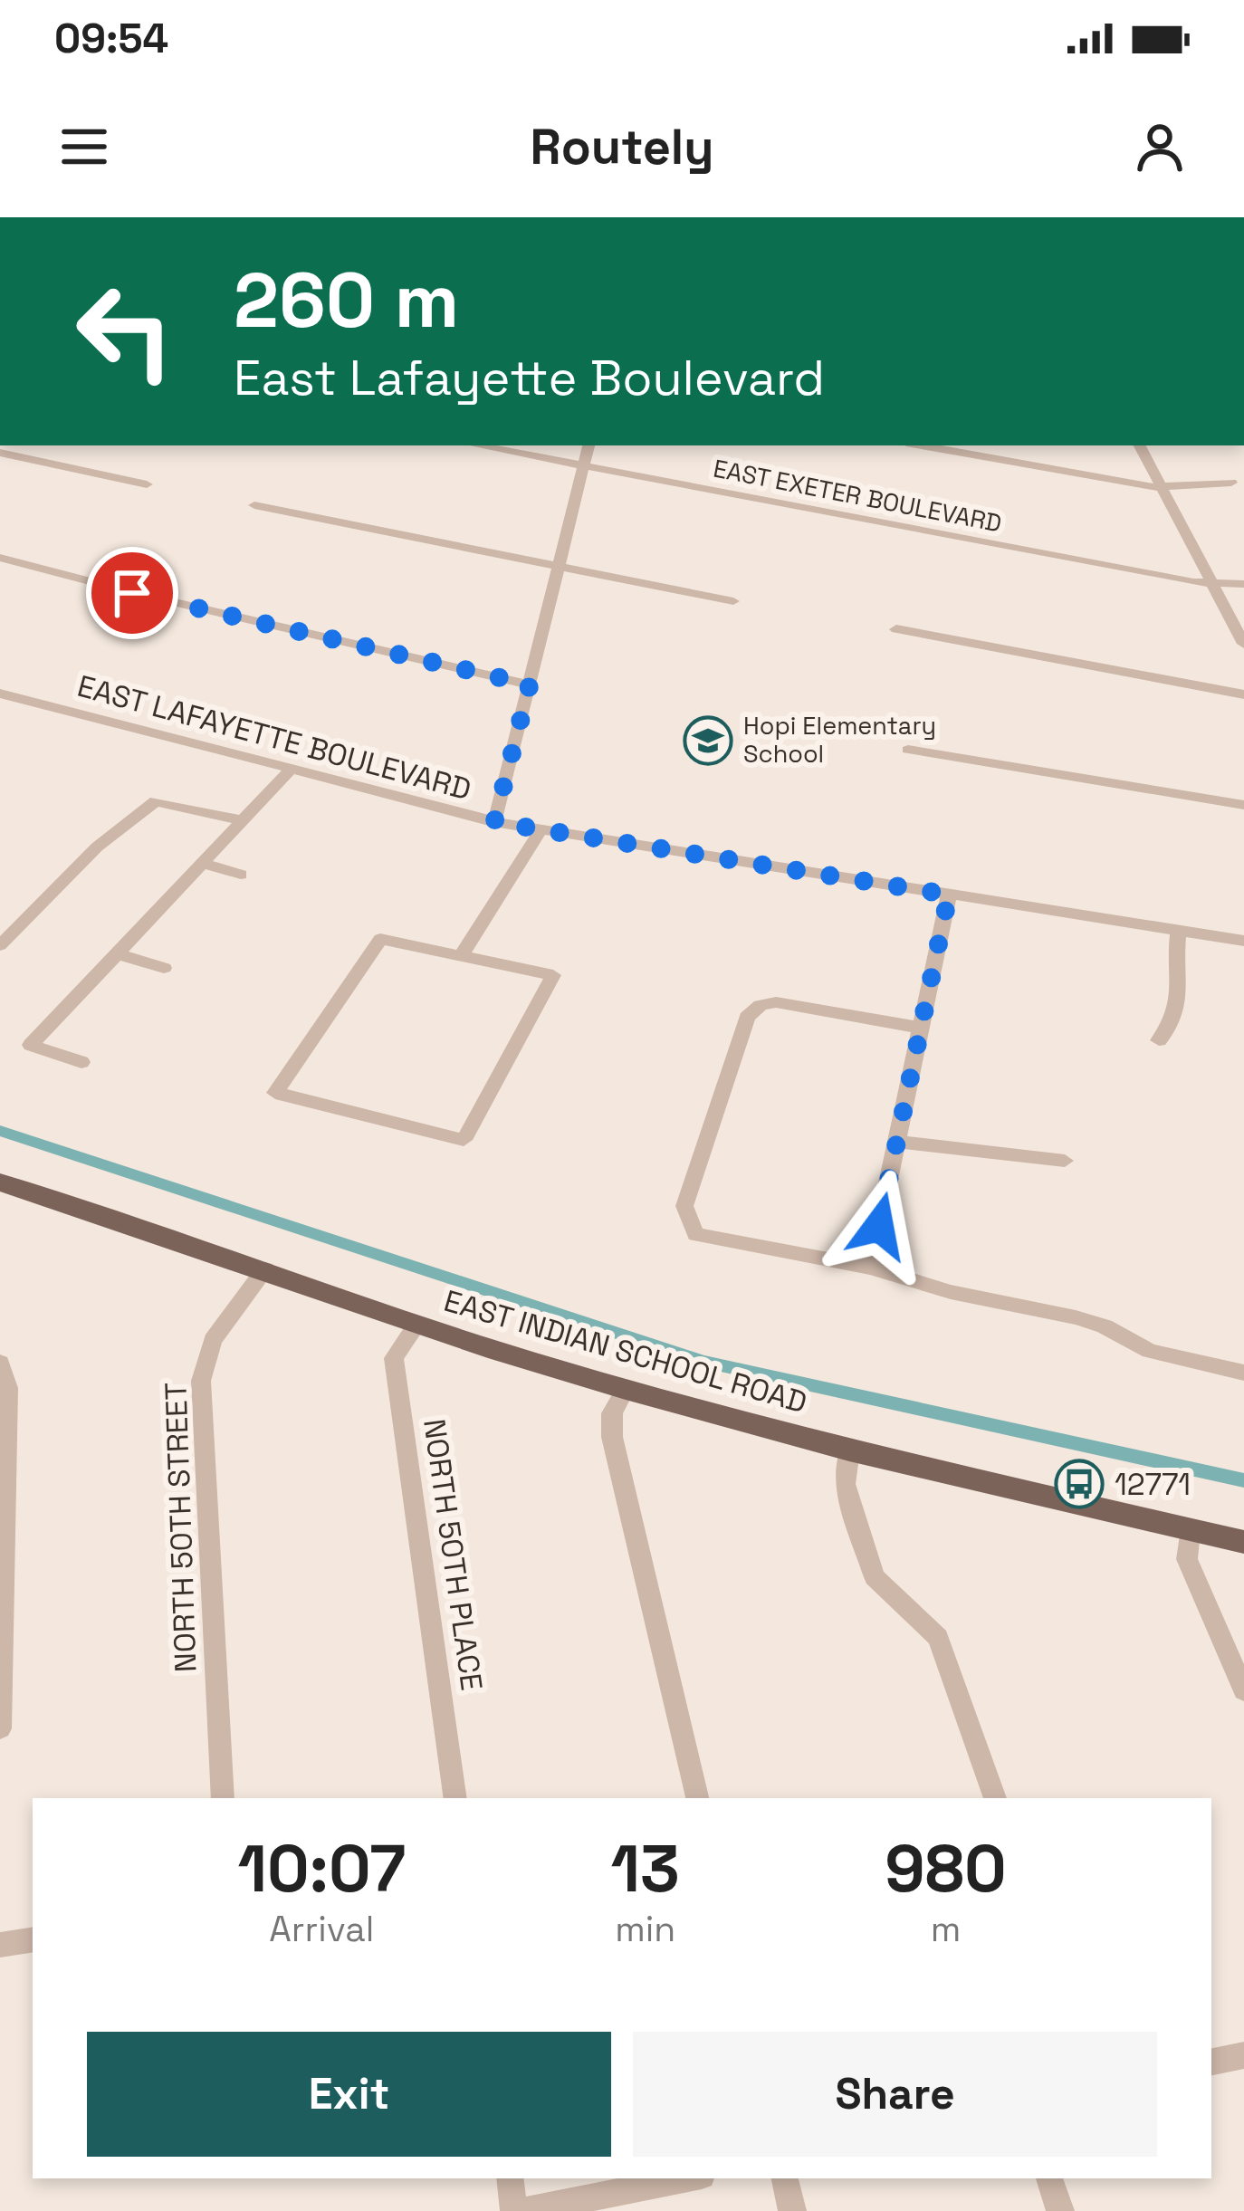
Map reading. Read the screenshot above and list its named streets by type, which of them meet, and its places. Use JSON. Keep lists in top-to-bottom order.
{
  "streets": {
    "main road": ["EAST INDIAN SCHOOL ROAD"],
    "street": [
      "EAST EXETER BOULEVARD",
      "EAST LAFAYETTE BOULEVARD",
      "NORTH 50TH STREET",
      "NORTH 50TH PLACE"
    ]
  },
  "crossings": [
    ["EAST INDIAN SCHOOL ROAD", "NORTH 50TH STREET"],
    ["EAST INDIAN SCHOOL ROAD", "NORTH 50TH PLACE"]
  ],
  "places": {
    "school or university": ["Hopi Elementary School"],
    "bus stop": ["12771"]
  },
  "page": {
    "status": "09:54",
    "header": "Routely",
    "turn": ["260 m", "East Lafayette Boulevard"],
    "eta": [
      "10:07",
      "Arrival",
      "13",
      "min",
      "980",
      "m"
    ],
    "buttons": ["Exit", "Share"]
  }
}
